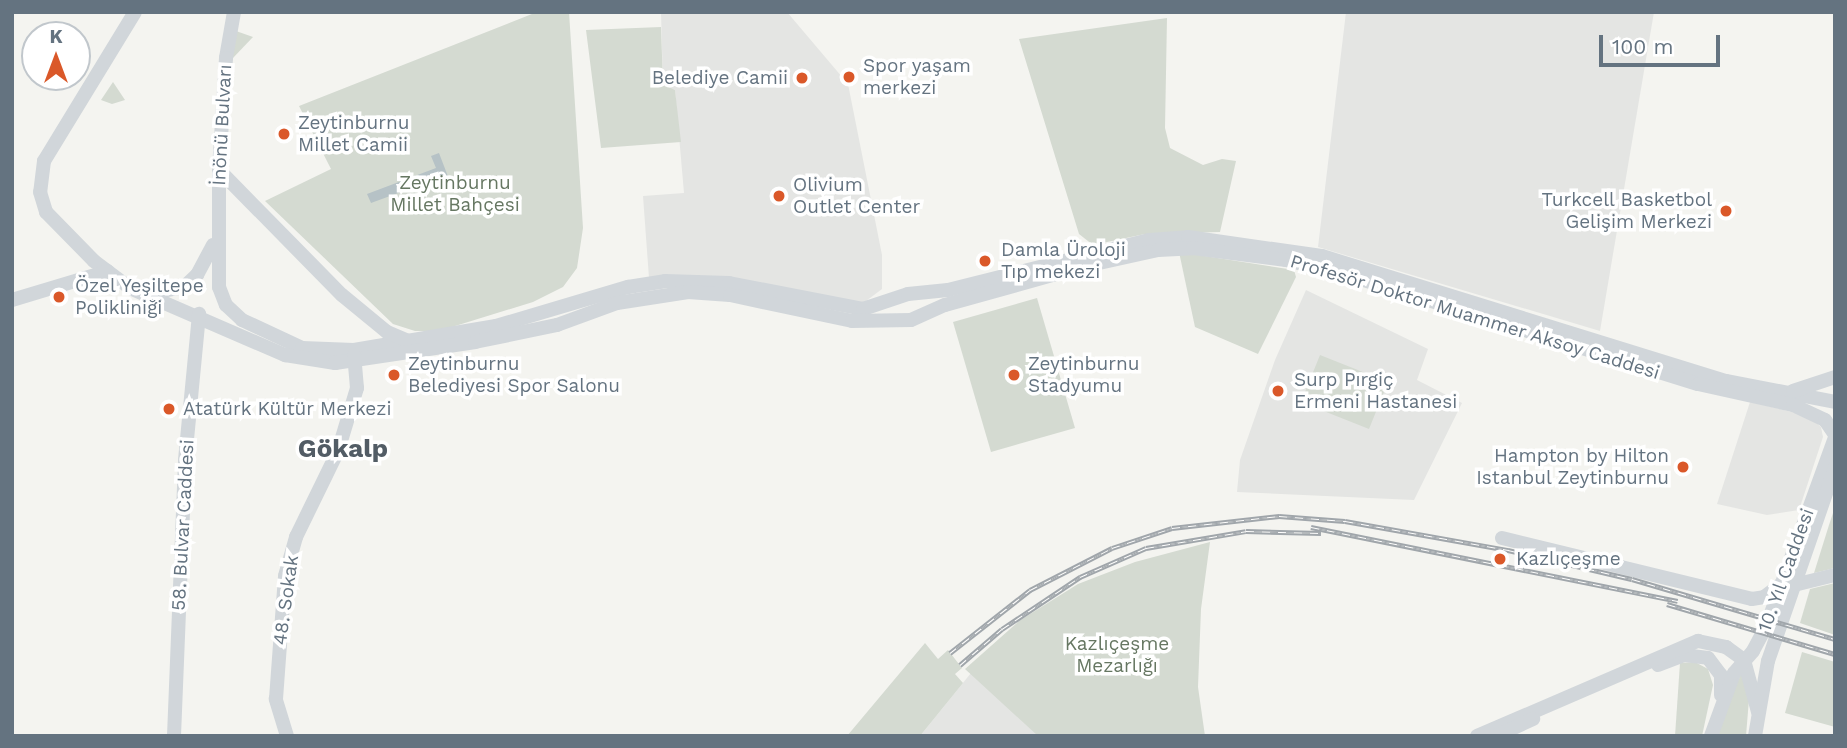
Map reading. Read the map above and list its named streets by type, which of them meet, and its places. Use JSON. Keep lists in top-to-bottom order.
{
  "streets": {
    "main road": [
      "İnönü Bulvarı",
      "Profesör Doktor Muammer Aksoy Caddesi",
      "58. Bulvar Caddesi",
      "10. Yıl Caddesi",
      "48. Sokak"
    ]
  },
  "crossings": [
    ["İnönü Bulvarı", "Profesör Doktor Muammer Aksoy Caddesi"],
    ["Profesör Doktor Muammer Aksoy Caddesi", "58. Bulvar Caddesi"],
    ["Profesör Doktor Muammer Aksoy Caddesi", "10. Yıl Caddesi"],
    ["Profesör Doktor Muammer Aksoy Caddesi", "48. Sokak"]
  ],
  "districts": ["Gökalp"],
  "parks": ["Zeytinburnu Millet Bahçesi", "Kazlıçeşme Mezarlığı"],
  "places": [
    "Spor yaşam merkezi",
    "Belediye Camii",
    "Zeytinburnu Millet Camii",
    "Olivium Outlet Center",
    "Turkcell Basketbol Gelişim Merkezi",
    "Damla Üroloji Tıp mekezi",
    "Özel Yeşiltepe Polikliniği",
    "Zeytinburnu Belediyesi Spor Salonu",
    "Zeytinburnu Stadyumu",
    "Surp Pırgiç Ermeni Hastanesi",
    "Atatürk Kültür Merkezi",
    "Hampton by Hilton Istanbul Zeytinburnu",
    "Kazlıçeşme"
  ],
  "scale_bar": "100 m",
  "north": "top"
}
